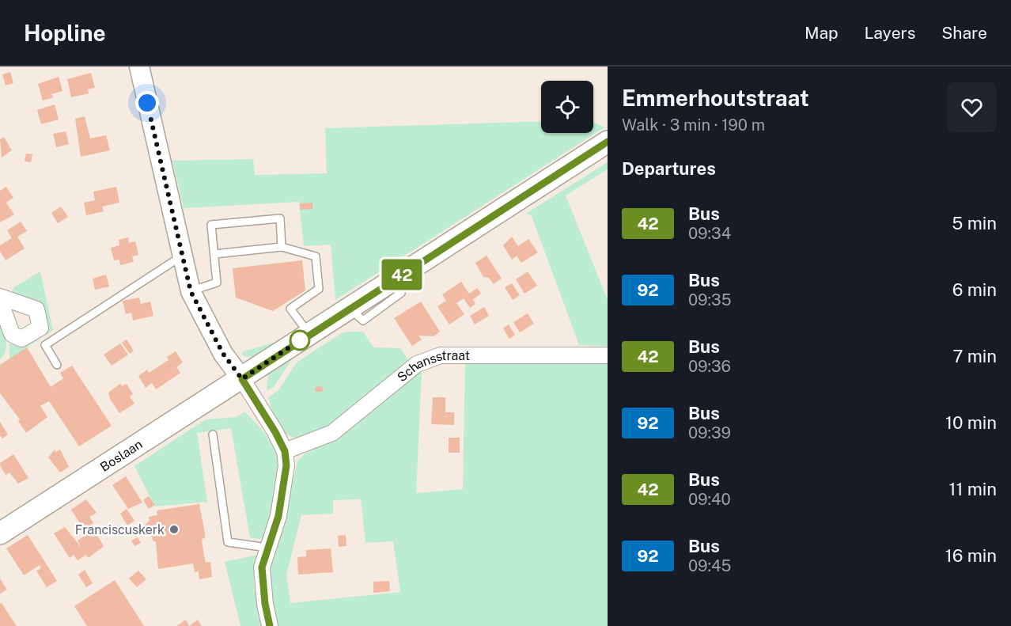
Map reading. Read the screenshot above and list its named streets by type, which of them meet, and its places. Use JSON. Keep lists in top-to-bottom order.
{
  "streets": {
    "main road": ["Boslaan"],
    "street": ["Schansstraat"]
  },
  "places": ["Franciscuskerk"],
  "lines": ["bus line 42"],
  "page": {
    "header": "Hopline",
    "nav": ["Map", "Layers", "Share"],
    "on_map": "42",
    "heading": [
      ["Emmerhoutstraat", "Walk · 3 min · 190 m"],
      "Departures"
    ],
    "list": [
      {
        "mark": "42",
        "name": "Bus",
        "note": "09:34",
        "value": "5 min"
      },
      {
        "mark": "92",
        "name": "Bus",
        "note": "09:35",
        "value": "6 min"
      },
      {
        "mark": "42",
        "name": "Bus",
        "note": "09:36",
        "value": "7 min"
      },
      {
        "mark": "92",
        "name": "Bus",
        "note": "09:39",
        "value": "10 min"
      },
      {
        "mark": "42",
        "name": "Bus",
        "note": "09:40",
        "value": "11 min"
      },
      {
        "mark": "92",
        "name": "Bus",
        "note": "09:45",
        "value": "16 min"
      }
    ]
  }
}
